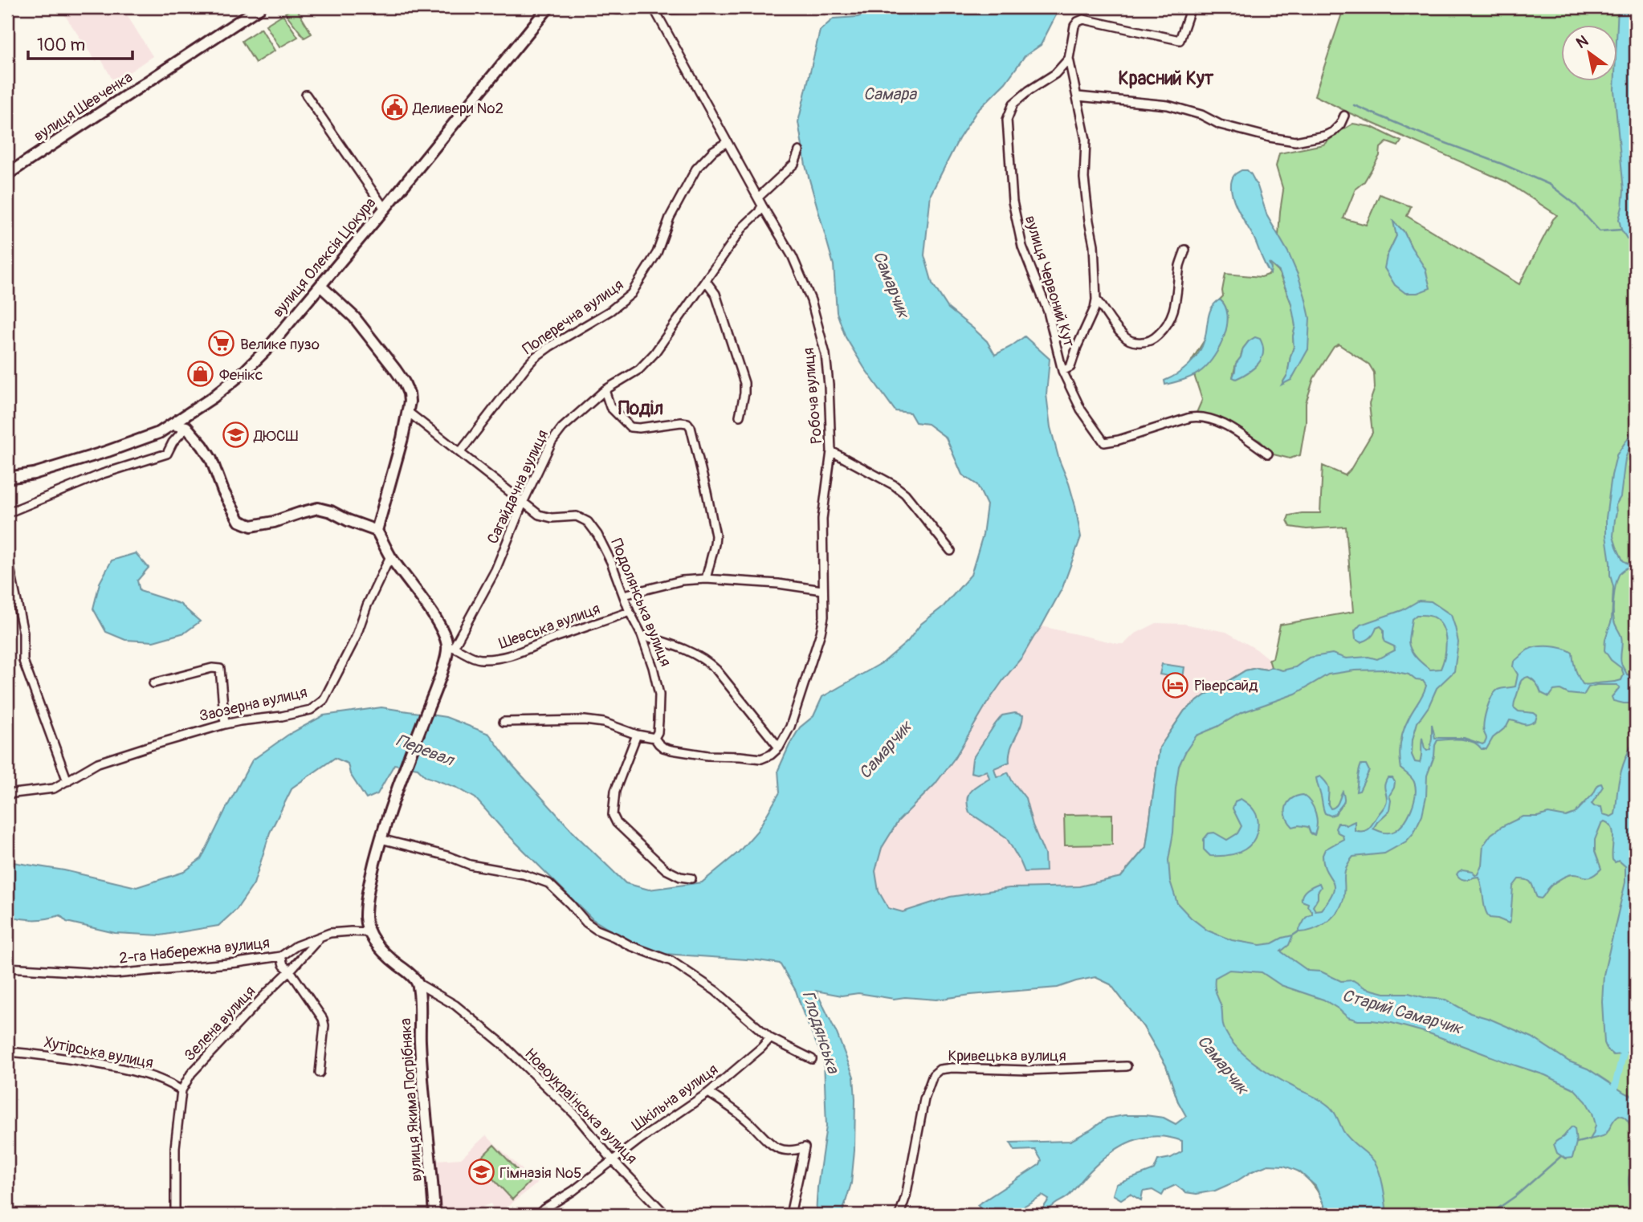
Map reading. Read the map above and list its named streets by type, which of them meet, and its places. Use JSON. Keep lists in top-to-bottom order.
{
  "streets": {
    "street": [
      "вулиця Шевченка",
      "вулиця Олексія Цокура",
      "вулиця Червоний Кут",
      "Поперечна вулиця",
      "Робоча вулиця",
      "Сагайдачна вулиця",
      "Подолянська вулиця",
      "Шевська вулиця",
      "Заозерна вулиця",
      "2-га Набережна вулиця",
      "Зелена вулиця",
      "Хутірська вулиця",
      "Кривецька вулиця",
      "Шкільна вулиця",
      "вулиця Якима Погрібняка",
      "Новоукраїнська вулиця"
    ]
  },
  "crossings": [
    ["Поперечна вулиця", "Робоча вулиця"],
    ["Поперечна вулиця", "Подолянська вулиця"],
    ["Робоча вулиця", "Сагайдачна вулиця"],
    ["Сагайдачна вулиця", "Подолянська вулиця"],
    ["Сагайдачна вулиця", "Шевська вулиця"],
    ["Подолянська вулиця", "Шевська вулиця"],
    ["2-га Набережна вулиця", "Зелена вулиця"],
    ["Зелена вулиця", "Хутірська вулиця"],
    ["Шкільна вулиця", "Новоукраїнська вулиця"],
    ["вулиця Якима Погрібняка", "Новоукраїнська вулиця"]
  ],
  "districts": ["Красний Кут", "Поділ"],
  "water": [
    "Самара",
    "Самарчик",
    "Перевал",
    "Старий Самарчик",
    "Глодянська"
  ],
  "places": {
    "public building": ["Деливери №2"],
    "supermarket": ["Велике пузо"],
    "shop": ["Фенікс"],
    "school or university": ["ДЮСШ", "Гімназія №5"],
    "hotel": ["Ріверсайд"]
  },
  "scale_bar": "100 m",
  "north": "top left"
}
